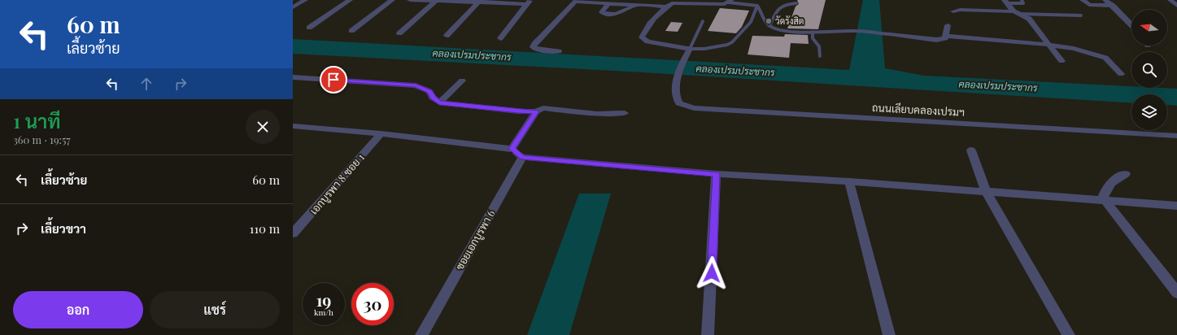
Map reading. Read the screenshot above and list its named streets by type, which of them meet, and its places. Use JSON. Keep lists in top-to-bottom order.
{
  "streets": {
    "street": ["ถนนเลียบคลองเปรมฯ", "เอกบูรพา 8 ซอย 1", "ซอยเอกบูรพา 6"]
  },
  "water": ["คลองเปรมประชากร"],
  "places": ["วัดรังสิต"],
  "north": "left",
  "page": {
    "turn": ["60 m", "เลี้ยวซ้าย"],
    "heading": ["1 นาที", "360 m · 19:57"],
    "list": [
      {
        "name": "เลี้ยวซ้าย",
        "value": "60 m"
      },
      {
        "name": "เลี้ยวขวา",
        "value": "110 m"
      }
    ],
    "speed": "19 km/h",
    "limit": "30",
    "buttons": ["ออก", "แชร์"]
  }
}
